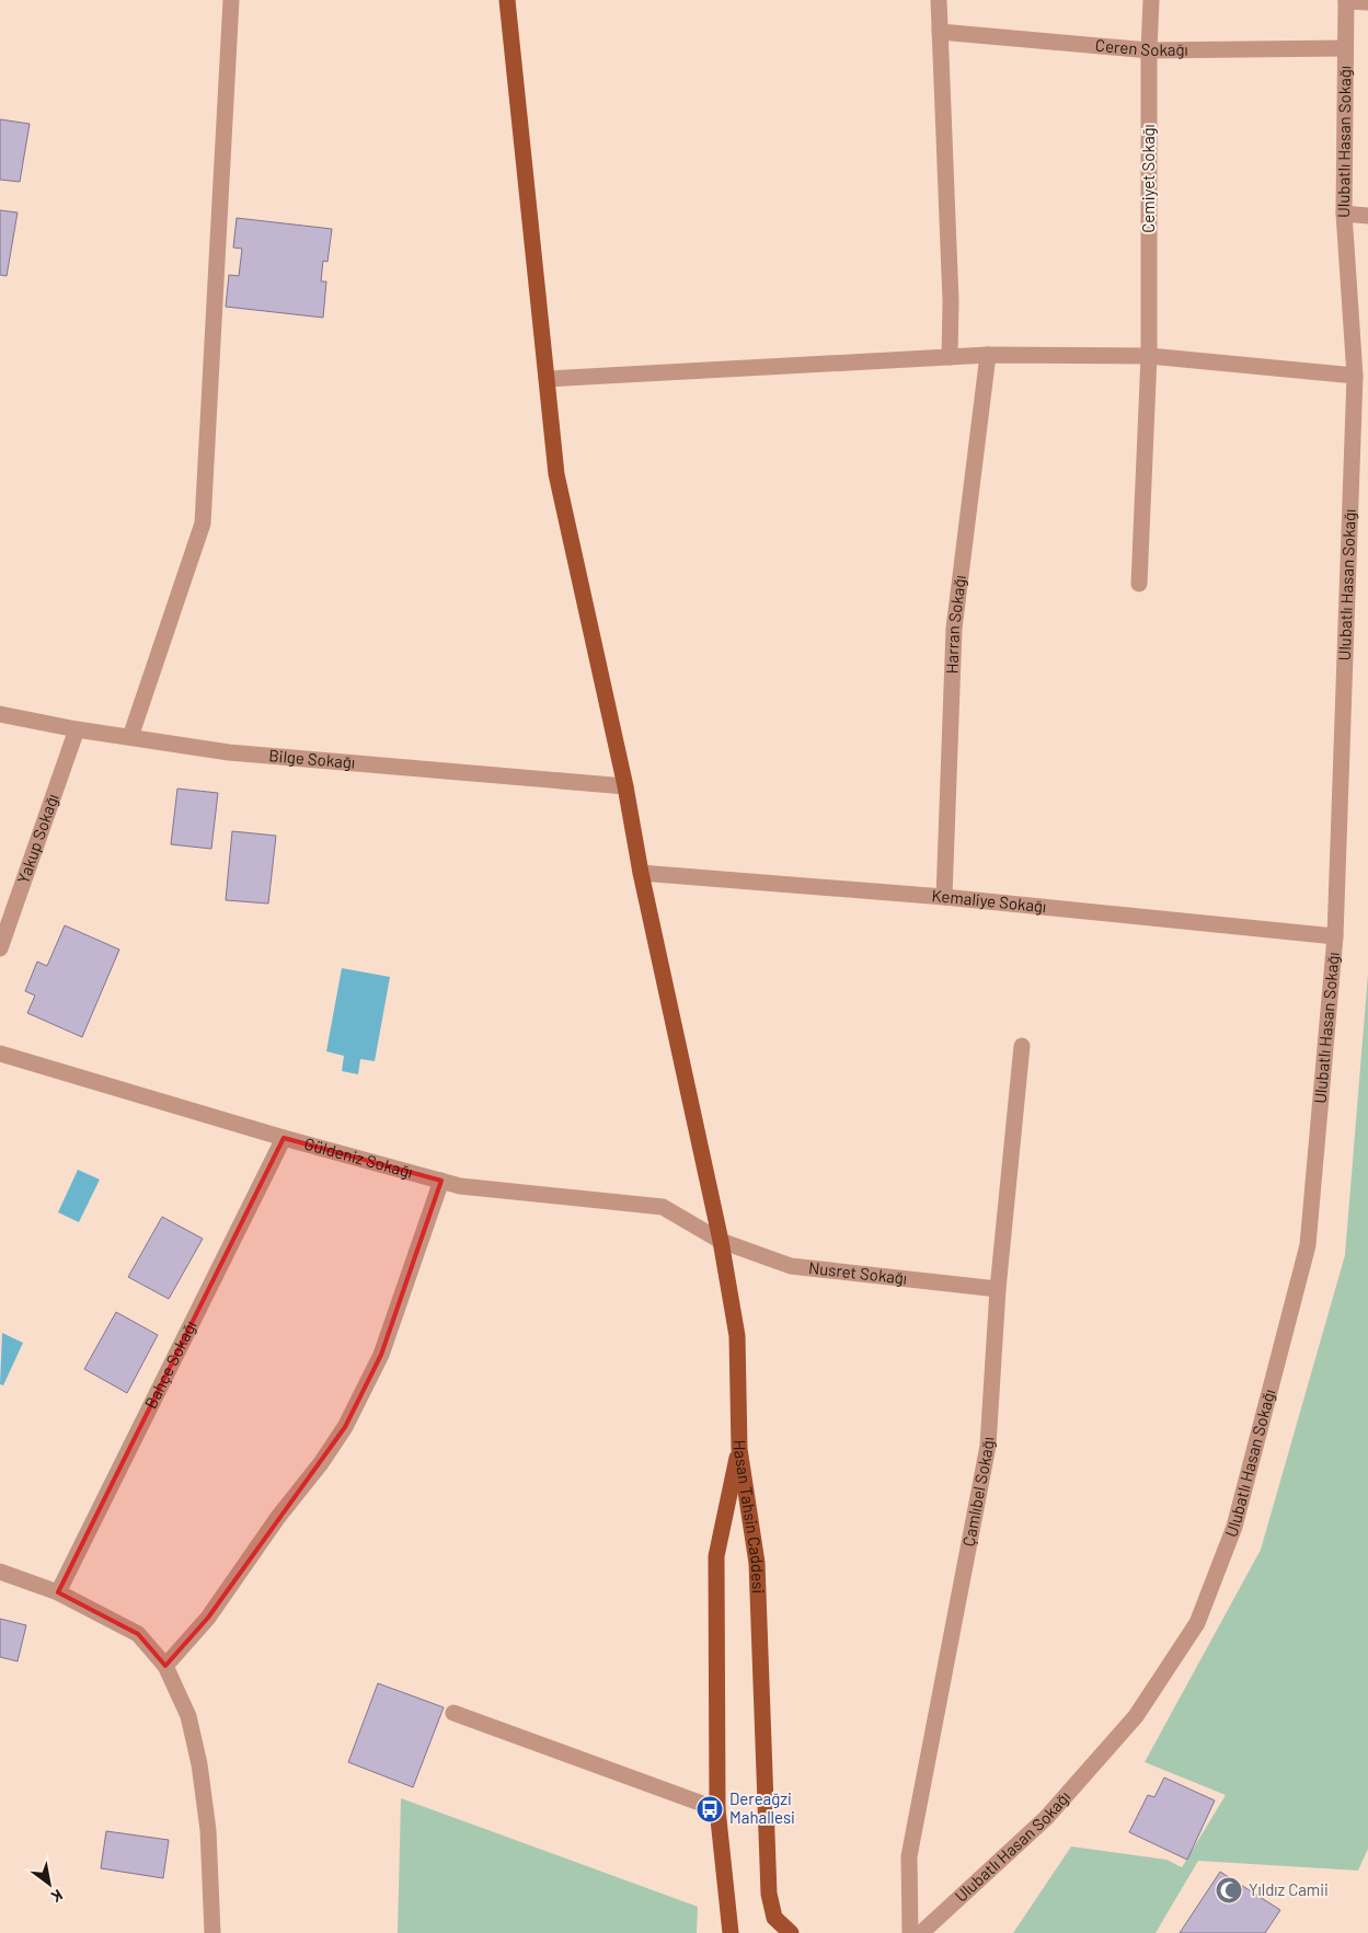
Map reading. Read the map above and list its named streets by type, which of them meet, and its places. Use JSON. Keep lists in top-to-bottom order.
{
  "streets": {
    "main road": ["Hasan Tahsin Caddesi"],
    "street": [
      "Ceren Sokağı",
      "Ulubatlı Hasan Sokağı",
      "Cemiyet Sokağı",
      "Harran Sokağı",
      "Bilge Sokağı",
      "Yakup Sokağı",
      "Kemaliye Sokağı",
      "Güldeniz Sokağı",
      "Nusret Sokağı",
      "Bahçe Sokağı",
      "Çamlıbel Sokağı"
    ]
  },
  "crossings": [
    ["Ceren Sokağı", "Ulubatlı Hasan Sokağı"],
    ["Ceren Sokağı", "Cemiyet Sokağı"],
    ["Ulubatlı Hasan Sokağı", "Kemaliye Sokağı"],
    ["Harran Sokağı", "Kemaliye Sokağı"],
    ["Bilge Sokağı", "Yakup Sokağı"],
    ["Güldeniz Sokağı", "Nusret Sokağı"],
    ["Güldeniz Sokağı", "Bahçe Sokağı"],
    ["Nusret Sokağı", "Çamlıbel Sokağı"]
  ],
  "places": {
    "bus stop": ["Dereağzi Mahallesi"],
    "mosque": ["Yıldız Camii"]
  },
  "north": "bottom right"
}
